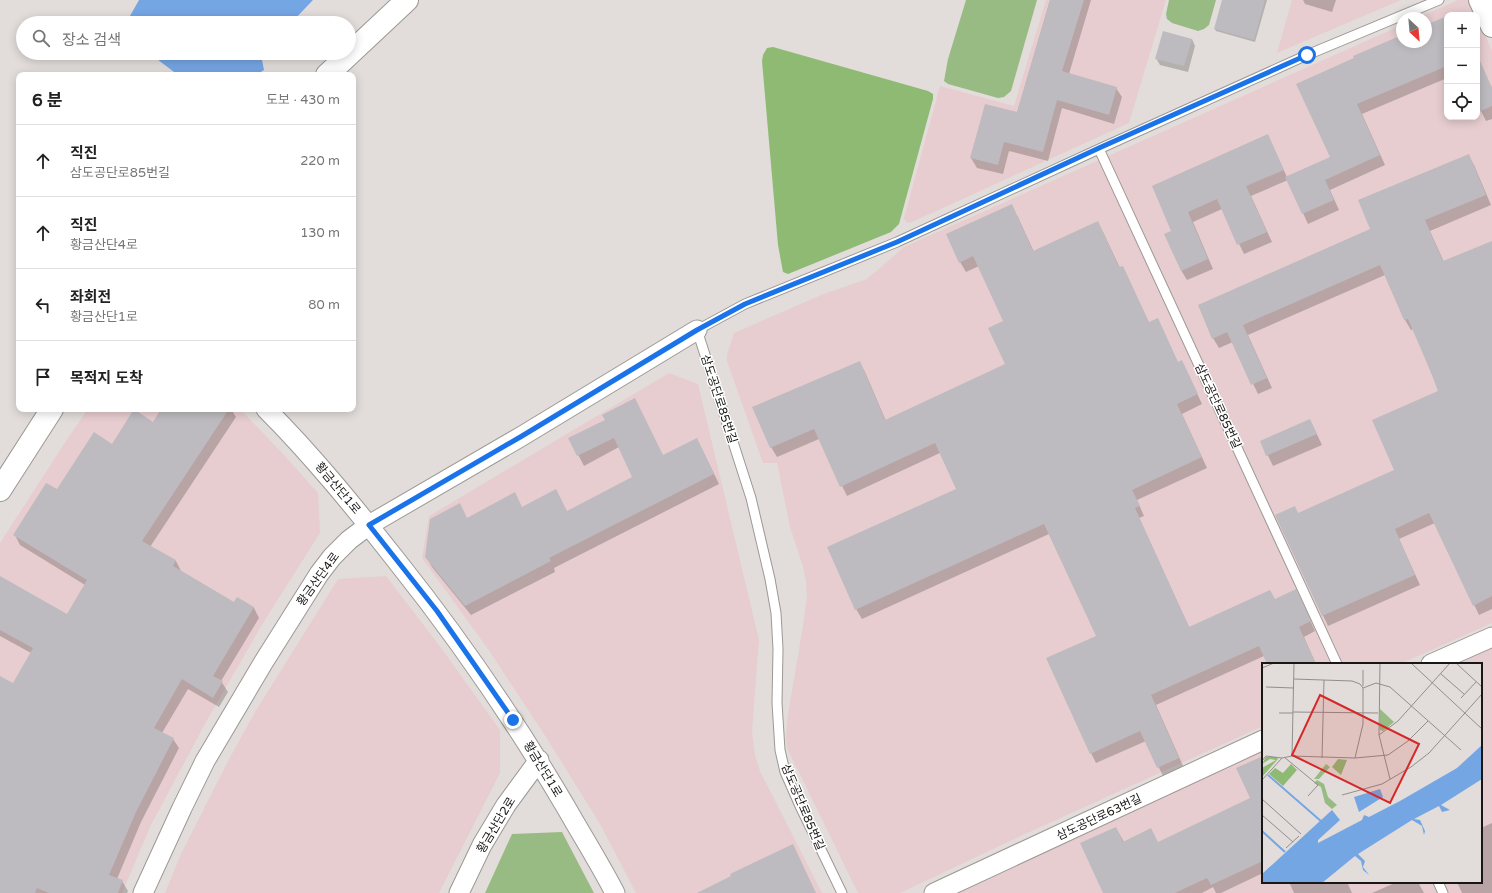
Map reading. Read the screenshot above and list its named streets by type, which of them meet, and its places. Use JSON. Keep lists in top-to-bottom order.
{
  "streets": {
    "street": [
      "황금산단1로",
      "황금산단4로",
      "삼도공단로63번길",
      "황금산단2로"
    ],
    "lane": ["삼도공단로85번길"]
  },
  "crossings": [
    ["삼도공단로85번길", "황금산단4로"],
    ["황금산단1로", "황금산단4로"],
    ["황금산단1로", "황금산단2로"]
  ],
  "north": "bottom right",
  "page": {
    "map_buttons": ["+", "−"],
    "search": "장소 검색",
    "heading": ["6 분", "도보 · 430 m"],
    "list": [
      ["직진", "삼도공단로85번길", "220 m"],
      ["직진", "황금산단4로", "130 m"],
      ["좌회전", "황금산단1로", "80 m"],
      "목적지 도착"
    ]
  }
}
